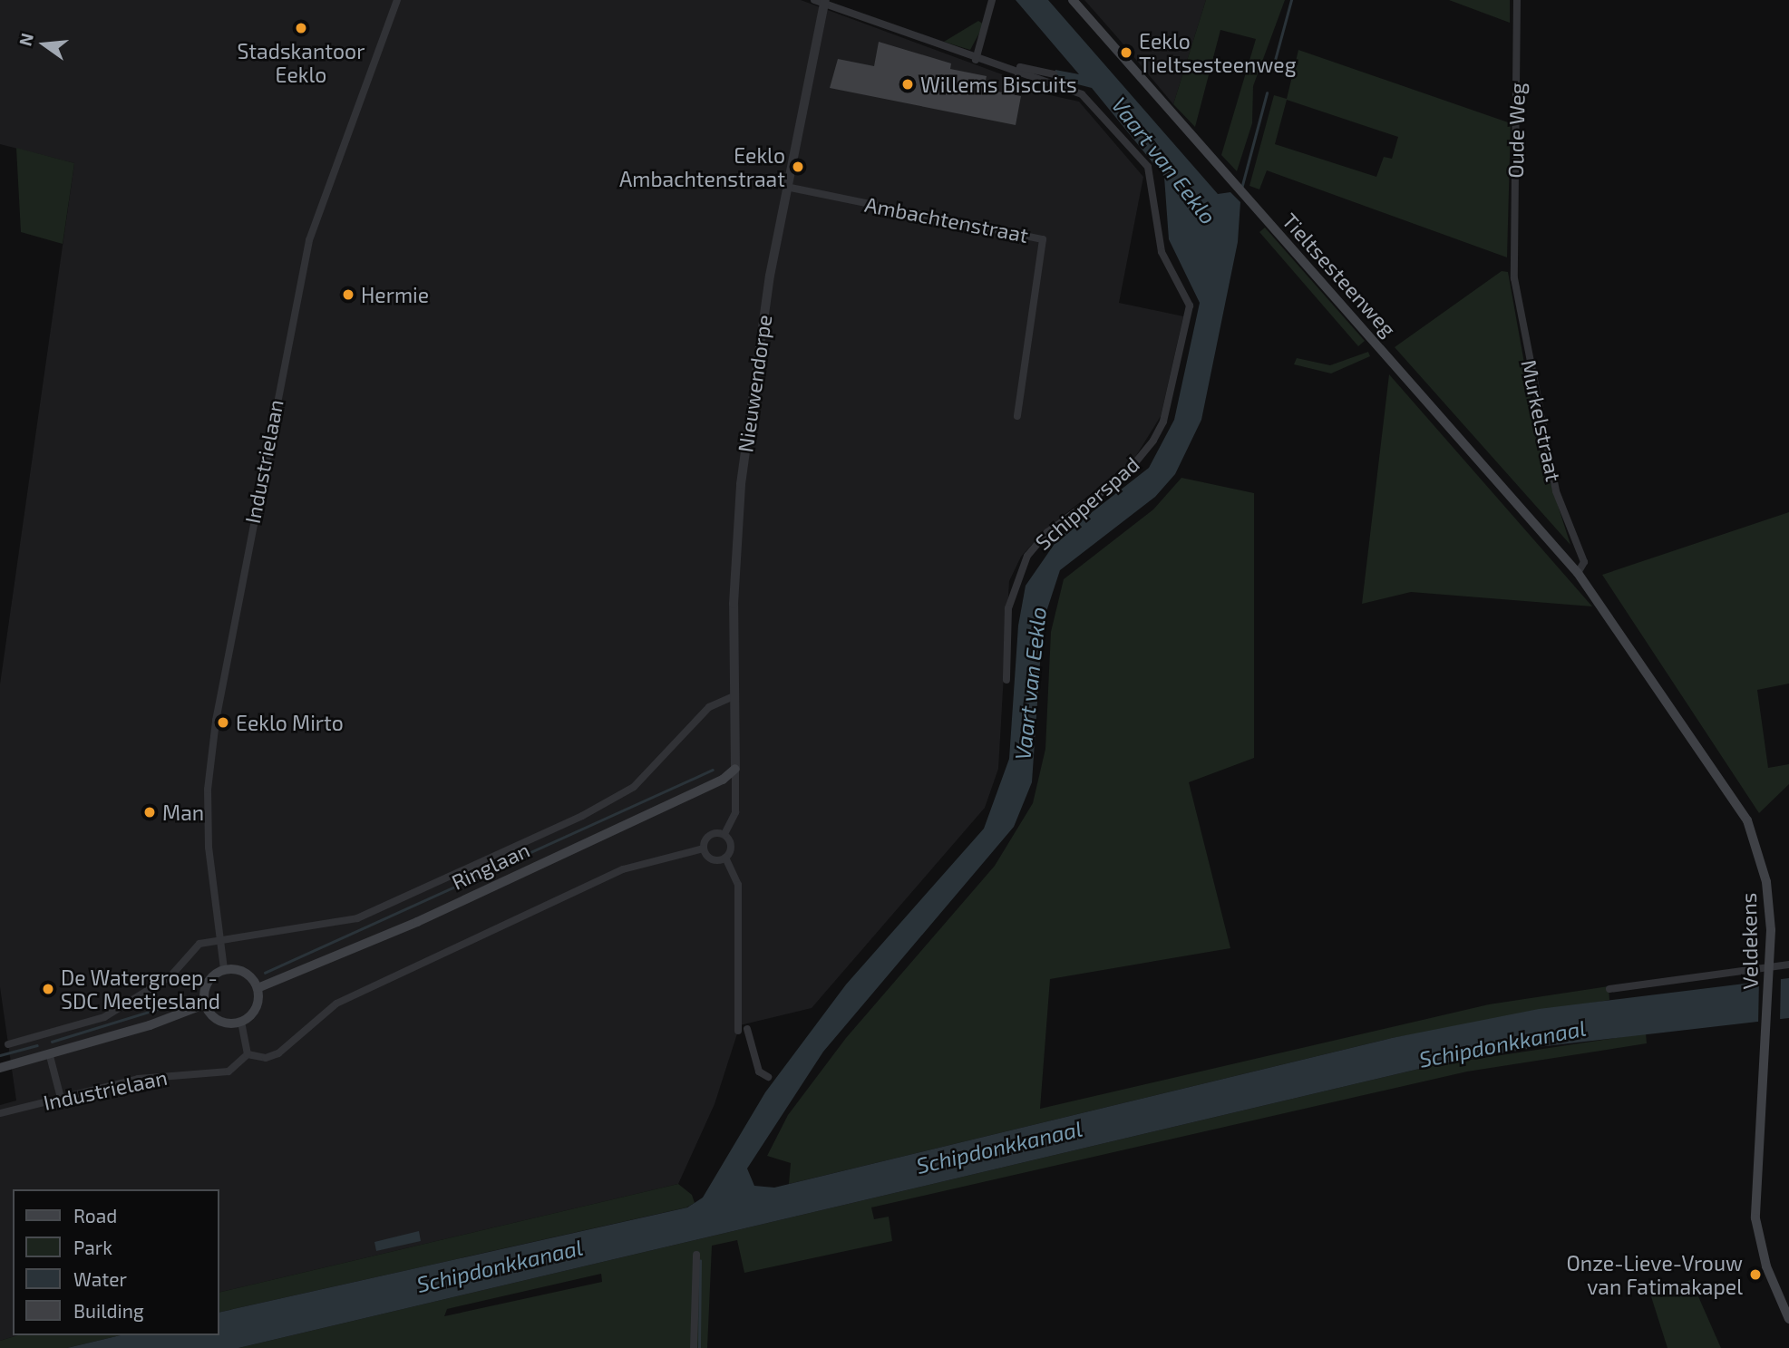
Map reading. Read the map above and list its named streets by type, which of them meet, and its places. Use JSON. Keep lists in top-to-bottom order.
{
  "streets": {
    "main road": ["Tieltsesteenweg", "Ringlaan", "Veldekens"],
    "street": [
      "Oude Weg",
      "Ambachtenstraat",
      "Nieuwendorpe",
      "Murkelstraat",
      "Industrielaan",
      "Schipperspad"
    ]
  },
  "crossings": [
    ["Oude Weg", "Murkelstraat"],
    ["Ambachtenstraat", "Nieuwendorpe"],
    ["Tieltsesteenweg", "Murkelstraat"],
    ["Tieltsesteenweg", "Veldekens"],
    ["Nieuwendorpe", "Schipperspad"],
    ["Nieuwendorpe", "Ringlaan"],
    ["Murkelstraat", "Veldekens"],
    ["Industrielaan", "Ringlaan"]
  ],
  "water": ["Vaart van Eeklo", "Schipdonkkanaal"],
  "places": [
    "Stadskantoor Eeklo",
    "Eeklo Tieltsesteenweg",
    "Willems Biscuits",
    "Eeklo Ambachtenstraat",
    "Hermie",
    "Eeklo Mirto",
    "Man",
    "De Watergroep - SDC Meetjesland",
    "Onze-Lieve-Vrouw van Fatimakapel"
  ],
  "legend": [
    "Road",
    "Park",
    "Water",
    "Building"
  ],
  "north": "left"
}
